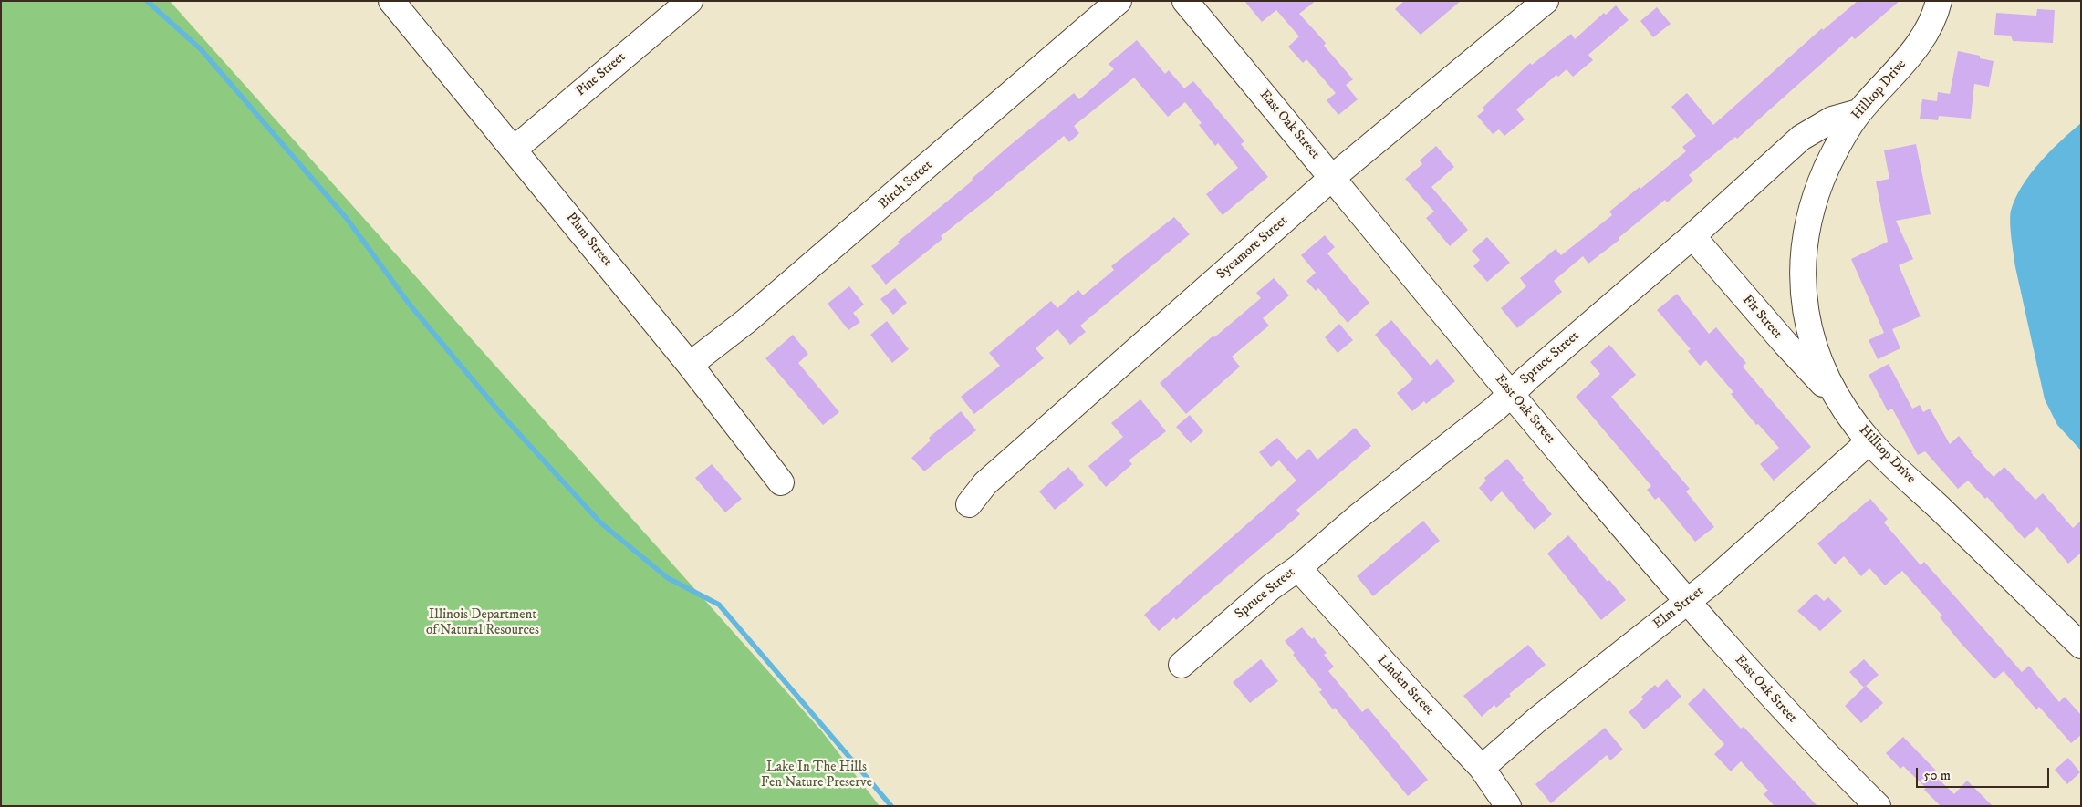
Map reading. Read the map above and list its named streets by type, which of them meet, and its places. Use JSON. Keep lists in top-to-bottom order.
{
  "streets": {
    "street": [
      "Pine Street",
      "Hilltop Drive",
      "East Oak Street",
      "Birch Street",
      "Plum Street",
      "Sycamore Street",
      "Fir Street",
      "Spruce Street",
      "Elm Street",
      "Linden Street"
    ]
  },
  "crossings": [
    ["Pine Street", "Plum Street"],
    ["Hilltop Drive", "Fir Street"],
    ["Hilltop Drive", "Spruce Street"],
    ["Hilltop Drive", "Elm Street"],
    ["East Oak Street", "Sycamore Street"],
    ["East Oak Street", "Spruce Street"],
    ["East Oak Street", "Elm Street"],
    ["Birch Street", "Plum Street"],
    ["Fir Street", "Spruce Street"],
    ["Spruce Street", "Linden Street"],
    ["Elm Street", "Linden Street"]
  ],
  "parks": ["Illinois Department of Natural Resources", "Lake In The Hills Fen Nature Preserve"],
  "scale_bar": "50 m"
}
